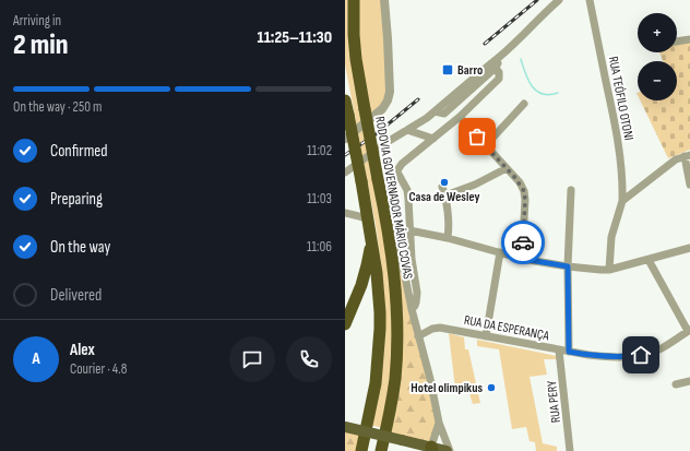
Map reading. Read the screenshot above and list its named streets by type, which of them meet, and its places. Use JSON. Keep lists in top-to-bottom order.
{
  "streets": {
    "highway": ["RODOVIA GOVERNADOR MÁRIO COVAS"],
    "street": ["RUA TEÓFILO OTONI", "RUA DA ESPERANÇA", "RUA PERY"]
  },
  "crossings": [
    ["RUA DA ESPERANÇA", "RUA PERY"]
  ],
  "places": {
    "transit": ["Barro"],
    "other": ["Casa de Wesley", "Hotel olimpikus"]
  },
  "page": {
    "heading": ["2 min", "Arriving in", "11:25–11:30"],
    "panel": ["Alex", "Courier · 4.8"],
    "map_buttons": ["+", "−"],
    "bar": "On the way · 250 m",
    "list": [
      ["Confirmed", "11:02"],
      ["Preparing", "11:03"],
      ["On the way", "11:06"],
      "Delivered"
    ],
    "round": "A"
  }
}
